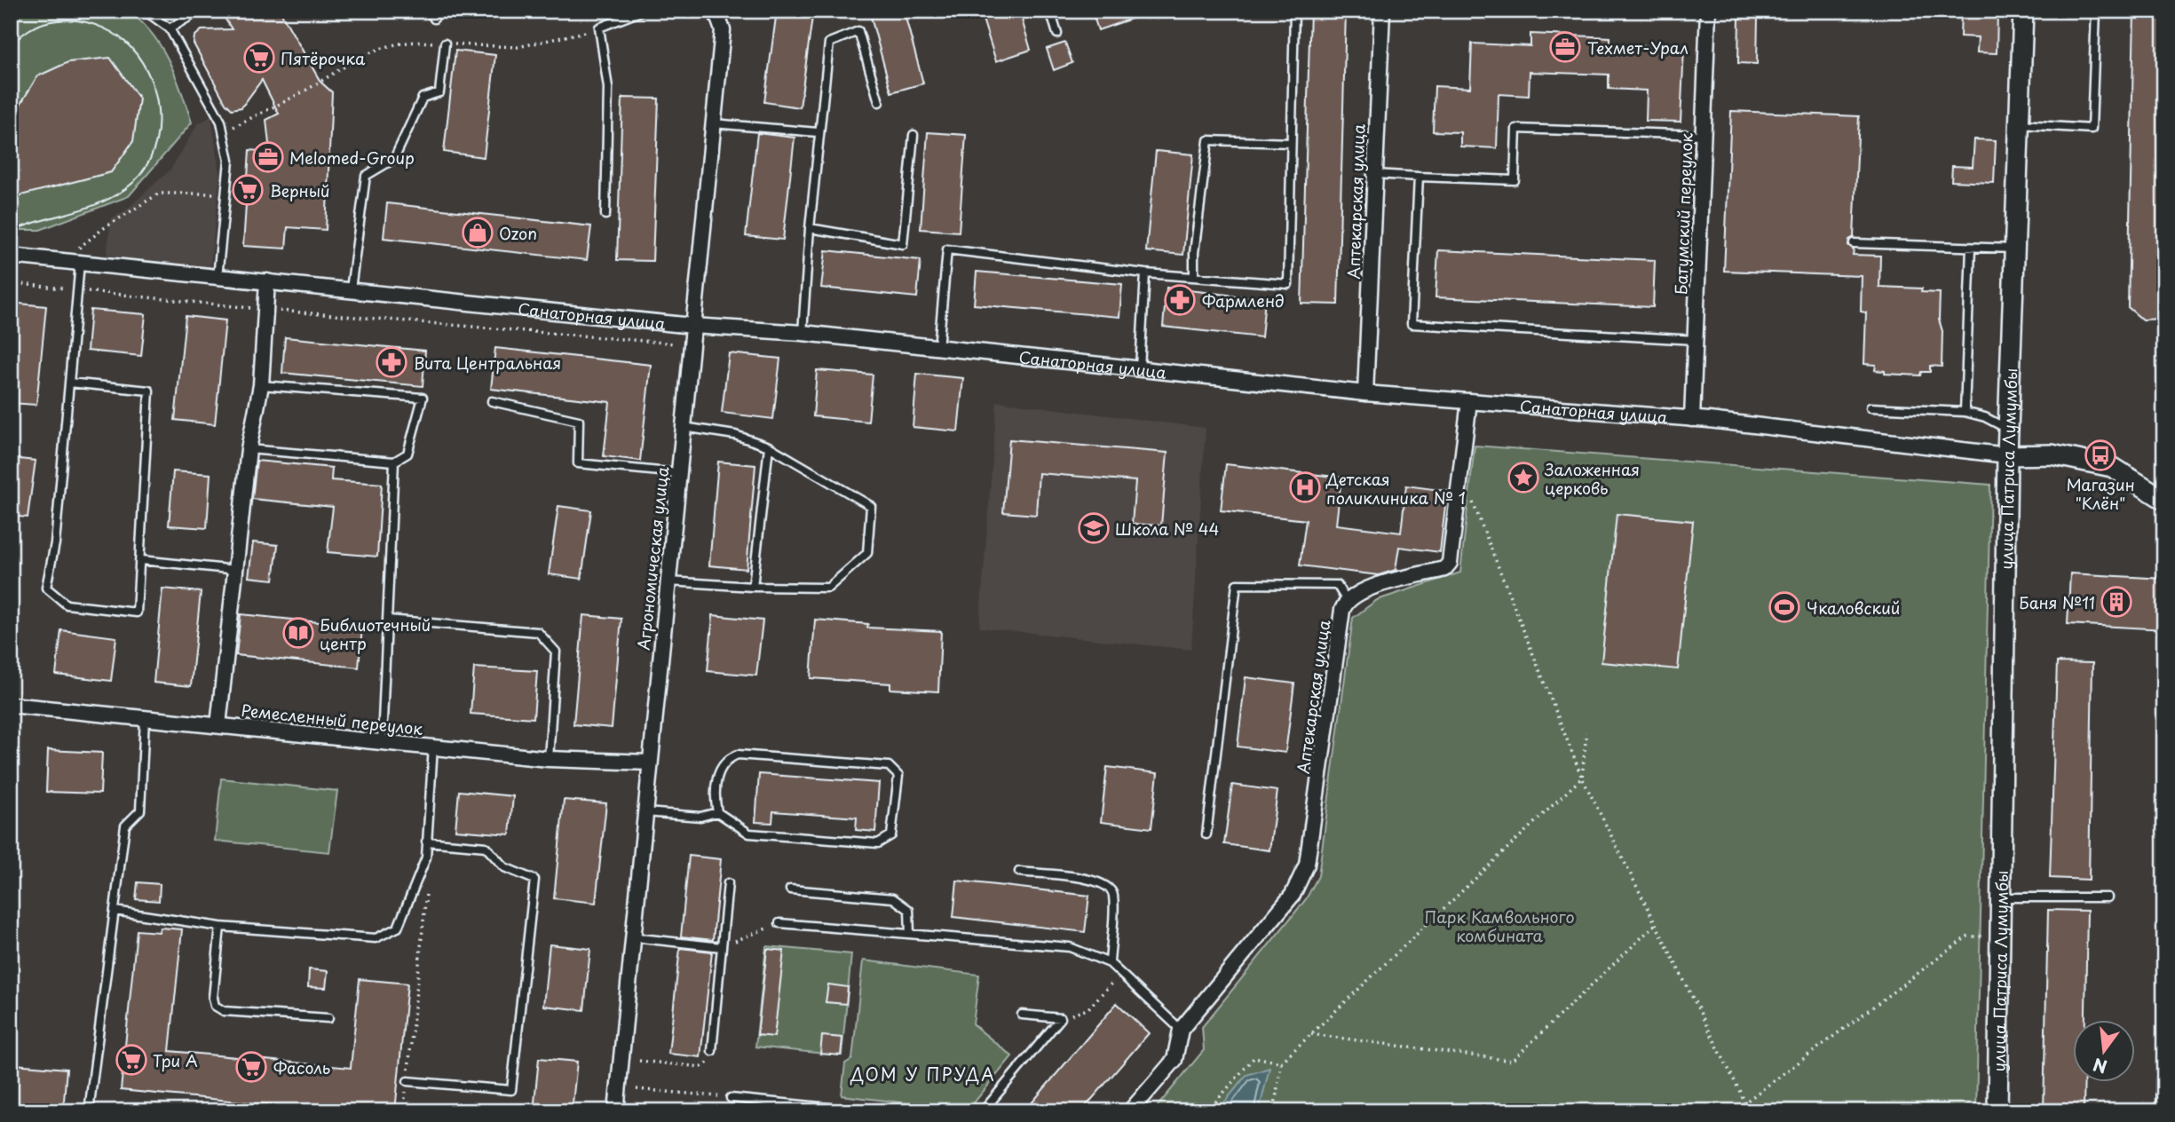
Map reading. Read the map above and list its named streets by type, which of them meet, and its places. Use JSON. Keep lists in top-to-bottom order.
{
  "streets": {
    "street": [
      "Аптекарская улица",
      "Батумский переулок",
      "Санаторная улица",
      "улица Патриса Лумумбы",
      "Агрономическая улица",
      "Ремесленный переулок"
    ]
  },
  "crossings": [
    ["Аптекарская улица", "Санаторная улица"],
    ["Батумский переулок", "Санаторная улица"],
    ["Санаторная улица", "улица Патриса Лумумбы"],
    ["Санаторная улица", "Агрономическая улица"],
    ["Агрономическая улица", "Ремесленный переулок"]
  ],
  "districts": ["ДОМ У ПРУДА"],
  "parks": ["Парк Камвольного комбината"],
  "places": {
    "office": ["Техмет-Урал", "Melomed-Group"],
    "supermarket": [
      "Пятёрочка",
      "Верный",
      "Три А",
      "Фасоль"
    ],
    "shop": ["Ozon"],
    "pharmacy": ["Фармленд", "Вита Центральная"],
    "bus stop": ["Магазин \"Клён\""],
    "place": ["Заложенная церковь"],
    "hospital": ["Детская поликлиника № 1"],
    "school or university": ["Школа № 44"],
    "building": ["Баня №11"],
    "sports": ["Чкаловский"],
    "library": ["Библиотечный центр"]
  },
  "north": "bottom"
}
